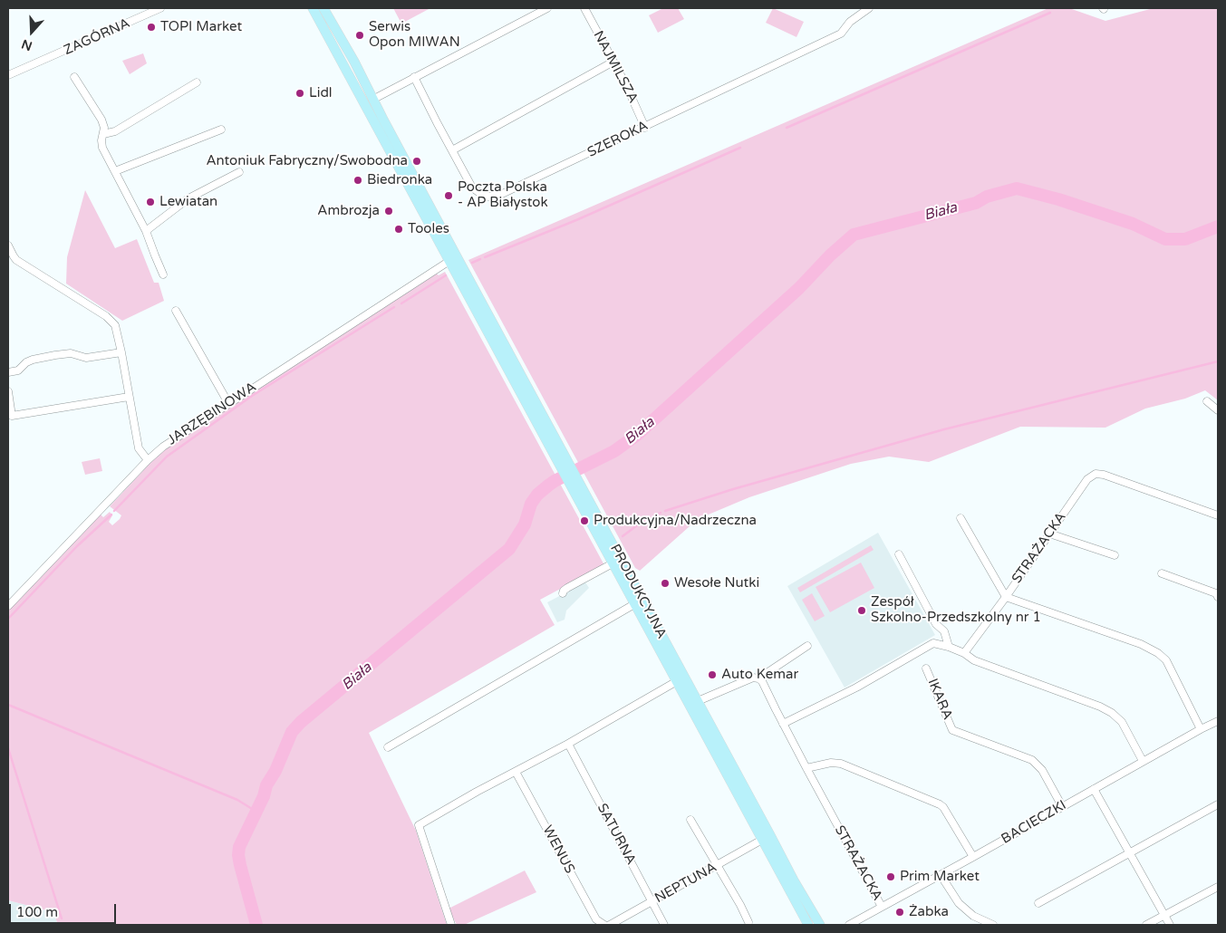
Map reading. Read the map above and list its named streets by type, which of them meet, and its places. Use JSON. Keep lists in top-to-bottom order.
{
  "streets": {
    "main road": ["PRODUKCYJNA"],
    "street": [
      "ZAGÓRNA",
      "NAJMILSZA",
      "SZEROKA",
      "JARZĘBINOWA",
      "STRAŻACKA",
      "IKARA",
      "BACIECZKI",
      "SATURNA",
      "WENUS",
      "NEPTUNA"
    ]
  },
  "crossings": [
    ["NAJMILSZA", "SZEROKA"],
    ["JARZĘBINOWA", "PRODUKCYJNA"],
    ["STRAŻACKA", "BACIECZKI"],
    ["PRODUKCYJNA", "NEPTUNA"],
    ["IKARA", "BACIECZKI"],
    ["SATURNA", "NEPTUNA"]
  ],
  "water": ["Biała"],
  "places": [
    "TOPI Market",
    "Serwis Opon MIWAN",
    "Lidl",
    "Antoniuk Fabryczny/Swobodna",
    "Biedronka",
    "Poczta Polska - AP Białystok",
    "Lewiatan",
    "Ambrozja",
    "Tooles",
    "Produkcyjna/Nadrzeczna",
    "Wesołe Nutki",
    "Zespół Szkolno-Przedszkolny nr 1",
    "Auto Kemar",
    "Prim Market",
    "Żabka"
  ],
  "scale_bar": "100 m",
  "north": "bottom"
}
